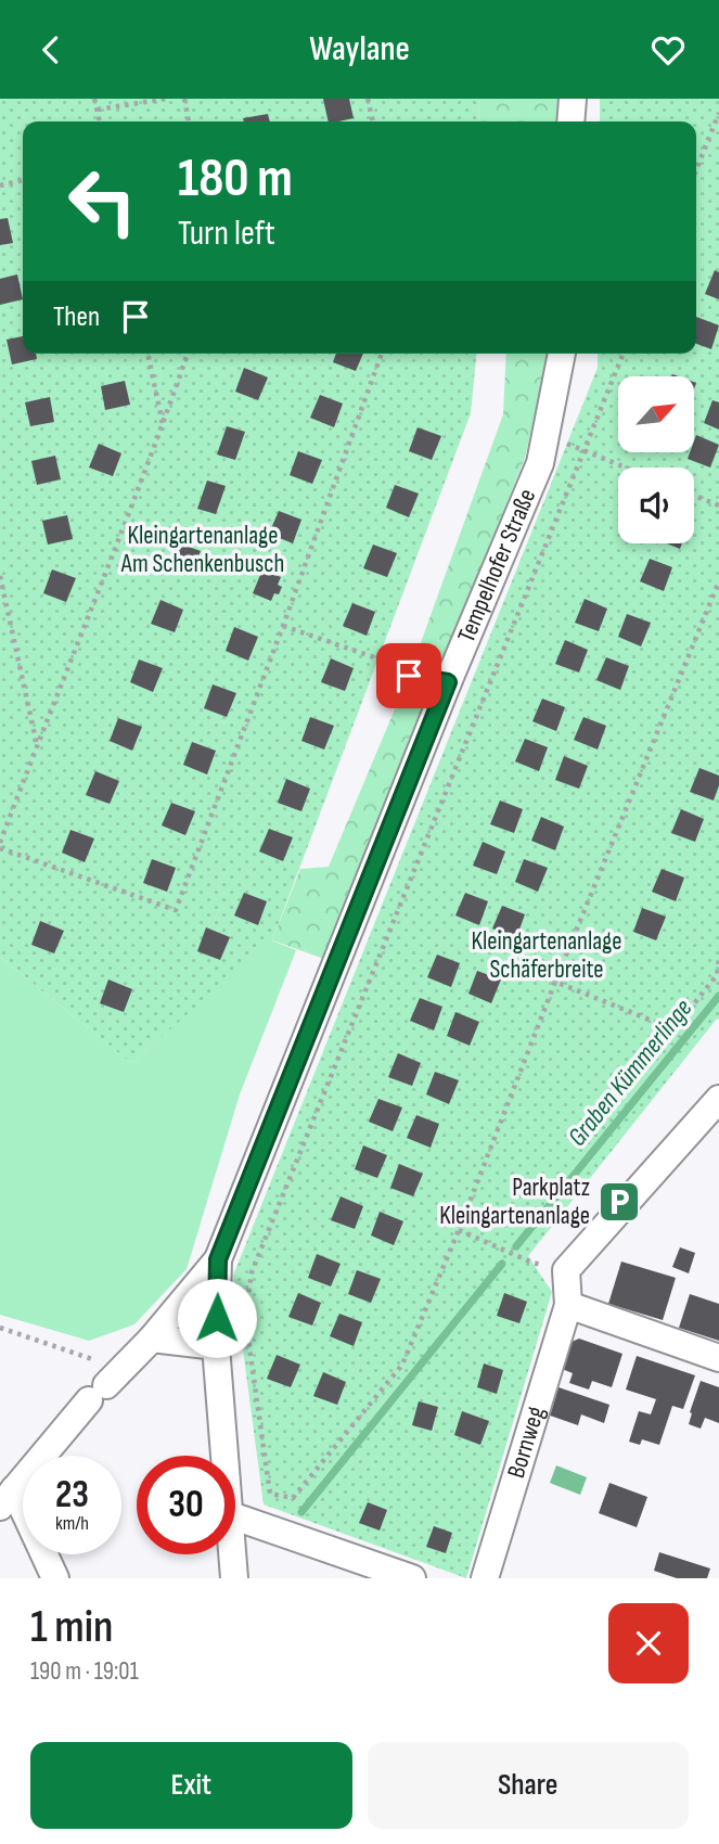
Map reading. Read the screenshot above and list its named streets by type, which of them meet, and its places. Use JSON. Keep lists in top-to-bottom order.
{
  "streets": {
    "street": ["Tempelhofer Straße", "Bornweg"]
  },
  "water": ["Graben Kümmerlinge"],
  "parks": ["Kleingartenanlage Am Schenkenbusch", "Kleingartenanlage Schäferbreite"],
  "places": {
    "parking": ["Parkplatz Kleingartenanlage"]
  },
  "north": "top right",
  "page": {
    "header": "Waylane",
    "turn": ["180 m", "Turn left"],
    "then": "Then",
    "speed": "23 km/h",
    "limit": "30",
    "heading": ["1 min", "190 m · 19:01"],
    "buttons": ["Exit", "Share"]
  }
}
